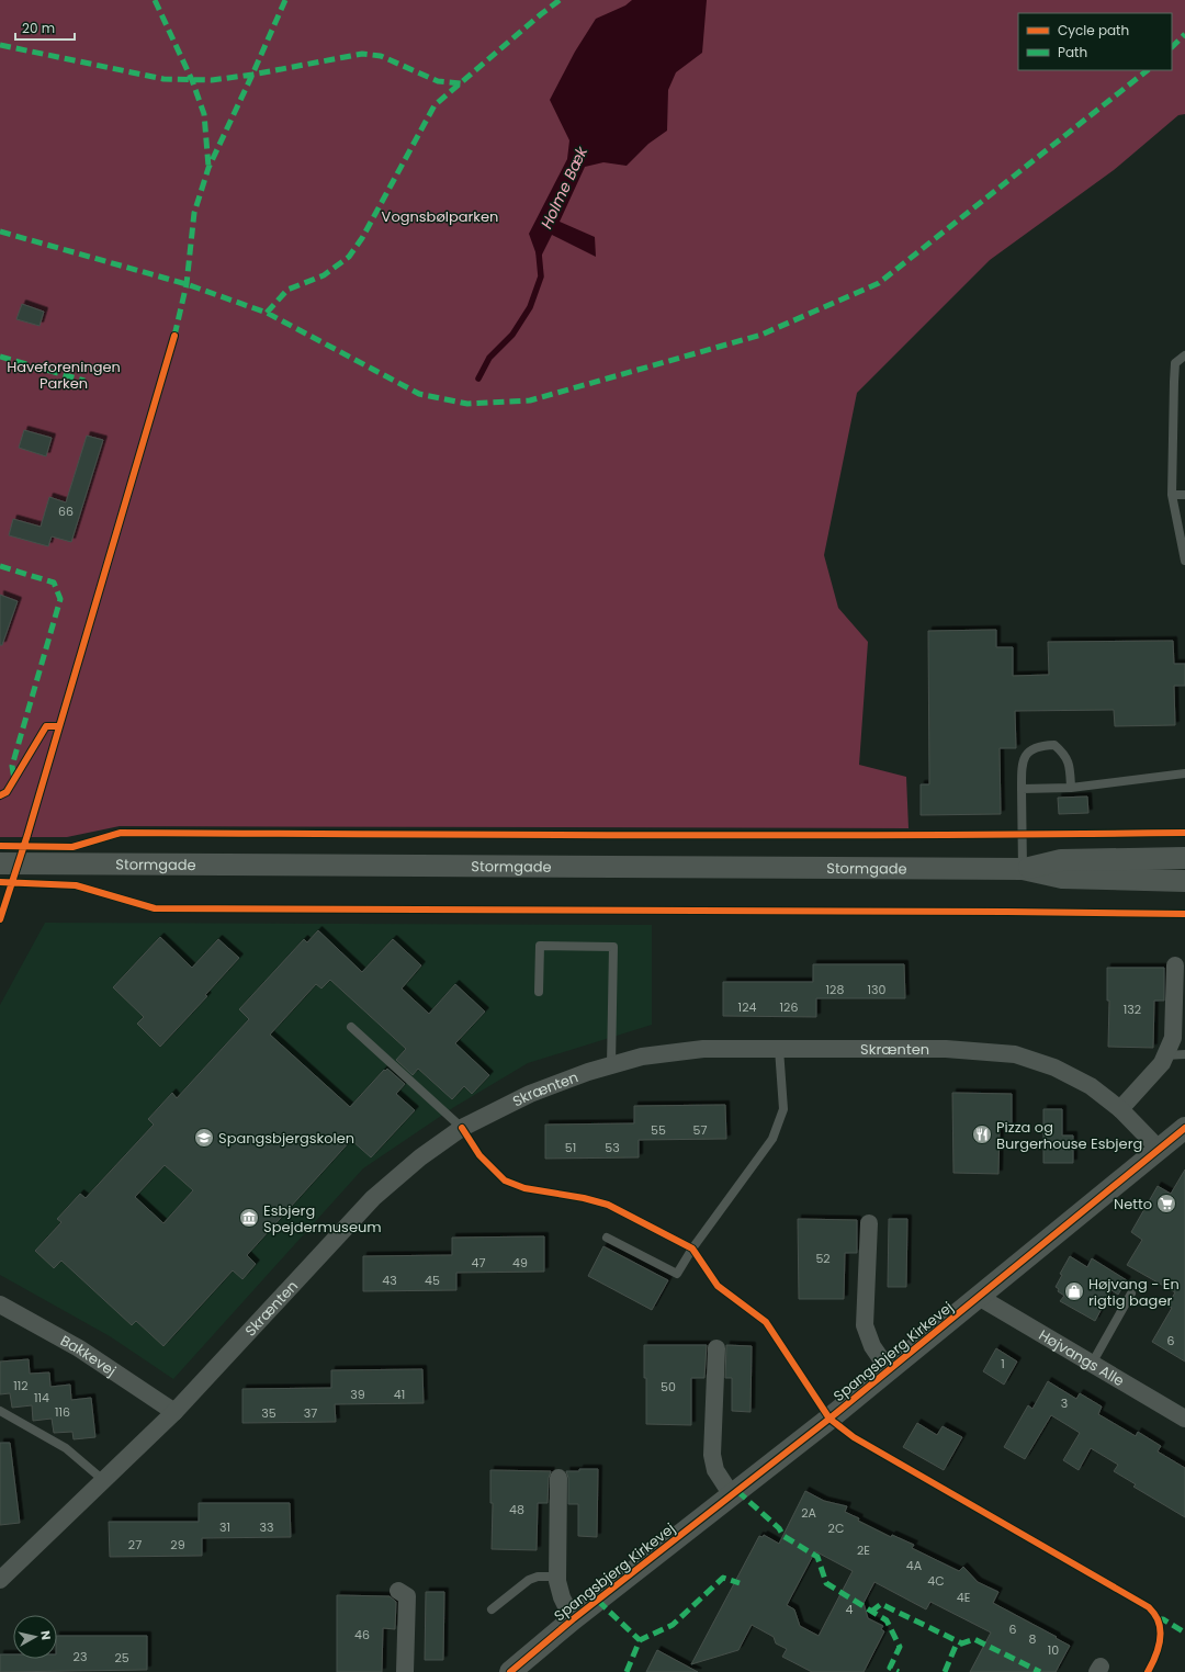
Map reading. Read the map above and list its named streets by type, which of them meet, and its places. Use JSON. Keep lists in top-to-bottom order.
{
  "streets": {
    "street": [
      "Stormgade",
      "Skrænten",
      "Spangsbjerg Kirkevej",
      "Bakkevej",
      "Højvangs Alle"
    ]
  },
  "crossings": [
    ["Skrænten", "Spangsbjerg Kirkevej"],
    ["Skrænten", "Bakkevej"],
    ["Spangsbjerg Kirkevej", "Højvangs Alle"]
  ],
  "water": ["Holme Bæk"],
  "parks": ["Vognsbølparken", "Haveforeningen Parken"],
  "places": {
    "restaurant": ["Pizza og Burgerhouse Esbjerg"],
    "school or university": ["Spangsbjergskolen"],
    "supermarket": ["Netto"],
    "museum": ["Esbjerg Spejdermuseum"],
    "shop": ["Højvang - En rigtig bager"]
  },
  "house_numbers": [
    "66",
    "128",
    "130",
    "124",
    "126",
    "132",
    "55",
    "57",
    "51",
    "53",
    "52",
    "47",
    "49",
    "43",
    "45",
    "6",
    "1",
    "112",
    "50",
    "39",
    "41",
    "114",
    "3",
    "116",
    "35",
    "37",
    "48",
    "2A",
    "31",
    "33",
    "2C",
    "27",
    "29",
    "2E",
    "4A",
    "4C",
    "4E",
    "4",
    "6",
    "46",
    "8",
    "10",
    "23",
    "25"
  ],
  "legend": ["Cycle path", "Path"],
  "scale_bar": "20 m",
  "north": "right"
}
